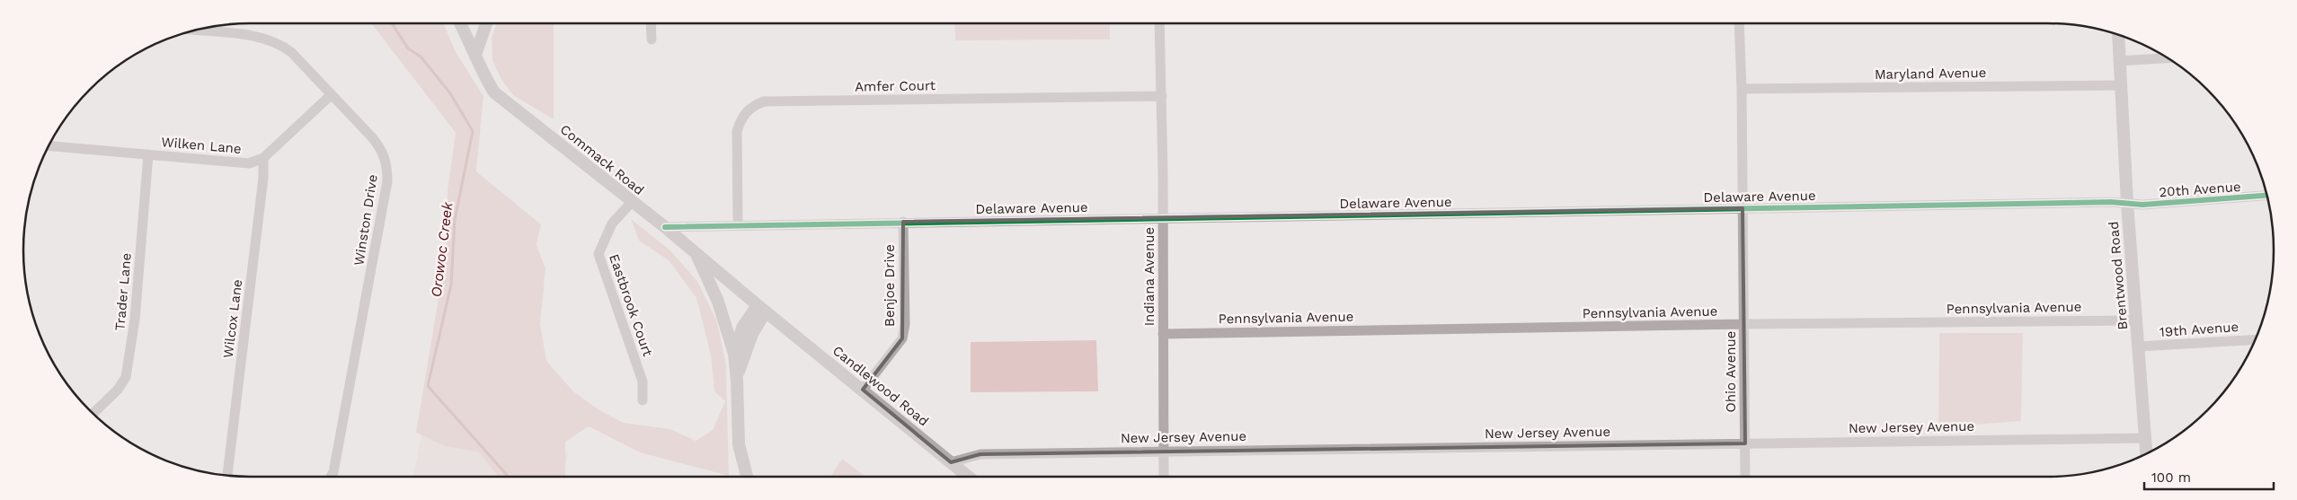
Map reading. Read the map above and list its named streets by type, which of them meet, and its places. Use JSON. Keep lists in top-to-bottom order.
{
  "streets": {
    "street": [
      "Maryland Avenue",
      "Amfer Court",
      "Wilken Lane",
      "Commack Road",
      "20th Avenue",
      "Delaware Avenue",
      "Winston Drive",
      "Brentwood Road",
      "Indiana Avenue",
      "Benjoe Drive",
      "Trader Lane",
      "Eastbrook Court",
      "Pennsylvania Avenue",
      "Wilcox Lane",
      "19th Avenue",
      "Ohio Avenue",
      "Candlewood Road",
      "New Jersey Avenue"
    ]
  },
  "crossings": [
    ["Maryland Avenue", "Brentwood Road"],
    ["Maryland Avenue", "Ohio Avenue"],
    ["Amfer Court", "Delaware Avenue"],
    ["Amfer Court", "Indiana Avenue"],
    ["Wilken Lane", "Trader Lane"],
    ["Wilken Lane", "Wilcox Lane"],
    ["Commack Road", "Delaware Avenue"],
    ["Commack Road", "Eastbrook Court"],
    ["Commack Road", "Candlewood Road"],
    ["20th Avenue", "Delaware Avenue"],
    ["20th Avenue", "Brentwood Road"],
    ["Delaware Avenue", "Brentwood Road"],
    ["Delaware Avenue", "Indiana Avenue"],
    ["Delaware Avenue", "Benjoe Drive"],
    ["Delaware Avenue", "Ohio Avenue"],
    ["Brentwood Road", "Pennsylvania Avenue"],
    ["Brentwood Road", "19th Avenue"],
    ["Brentwood Road", "New Jersey Avenue"],
    ["Indiana Avenue", "Pennsylvania Avenue"],
    ["Indiana Avenue", "New Jersey Avenue"],
    ["Benjoe Drive", "Candlewood Road"],
    ["Pennsylvania Avenue", "Ohio Avenue"],
    ["Ohio Avenue", "New Jersey Avenue"],
    ["Candlewood Road", "New Jersey Avenue"]
  ],
  "water": ["Orowoc Creek"],
  "scale_bar": "100 m"
}
